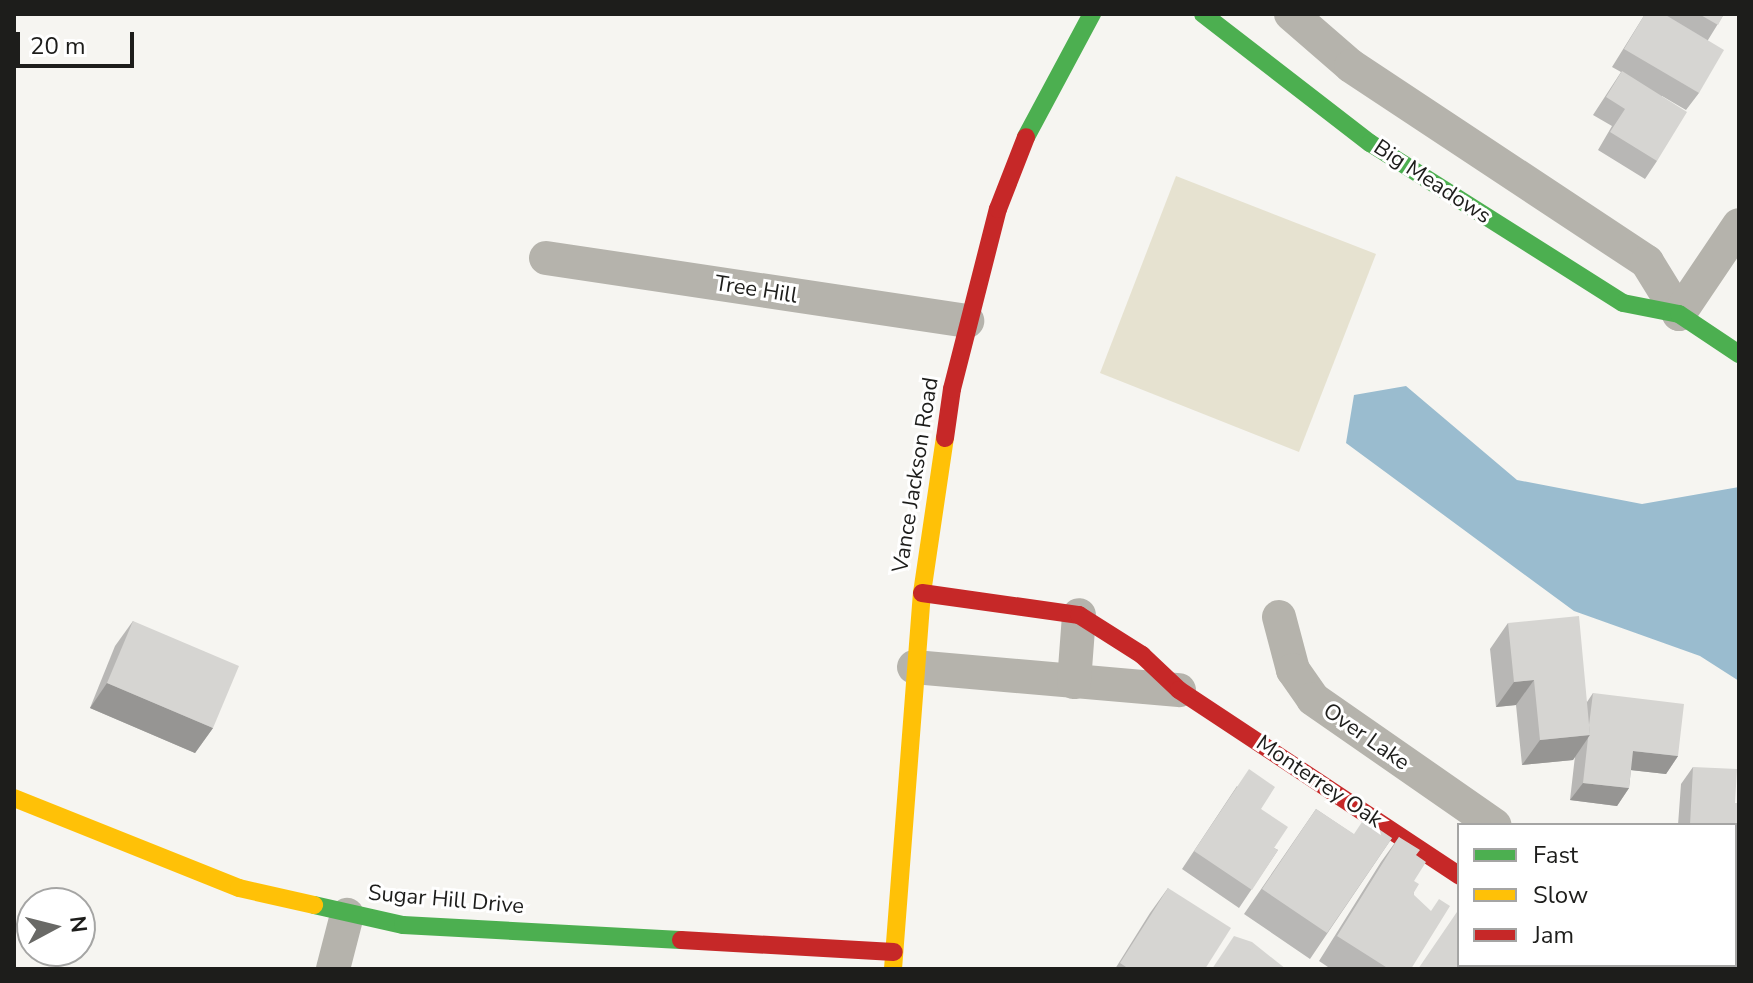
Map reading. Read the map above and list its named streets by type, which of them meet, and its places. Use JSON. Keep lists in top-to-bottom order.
{
  "streets": {
    "street": [
      "Big Meadows",
      "Tree Hill",
      "Vance Jackson Road",
      "Over Lake",
      "Monterrey Oak",
      "Sugar Hill Drive"
    ]
  },
  "crossings": [
    ["Tree Hill", "Vance Jackson Road"],
    ["Vance Jackson Road", "Monterrey Oak"],
    ["Vance Jackson Road", "Sugar Hill Drive"]
  ],
  "legend": ["Fast", "Slow", "Jam"],
  "scale_bar": "20 m",
  "north": "right"
}
